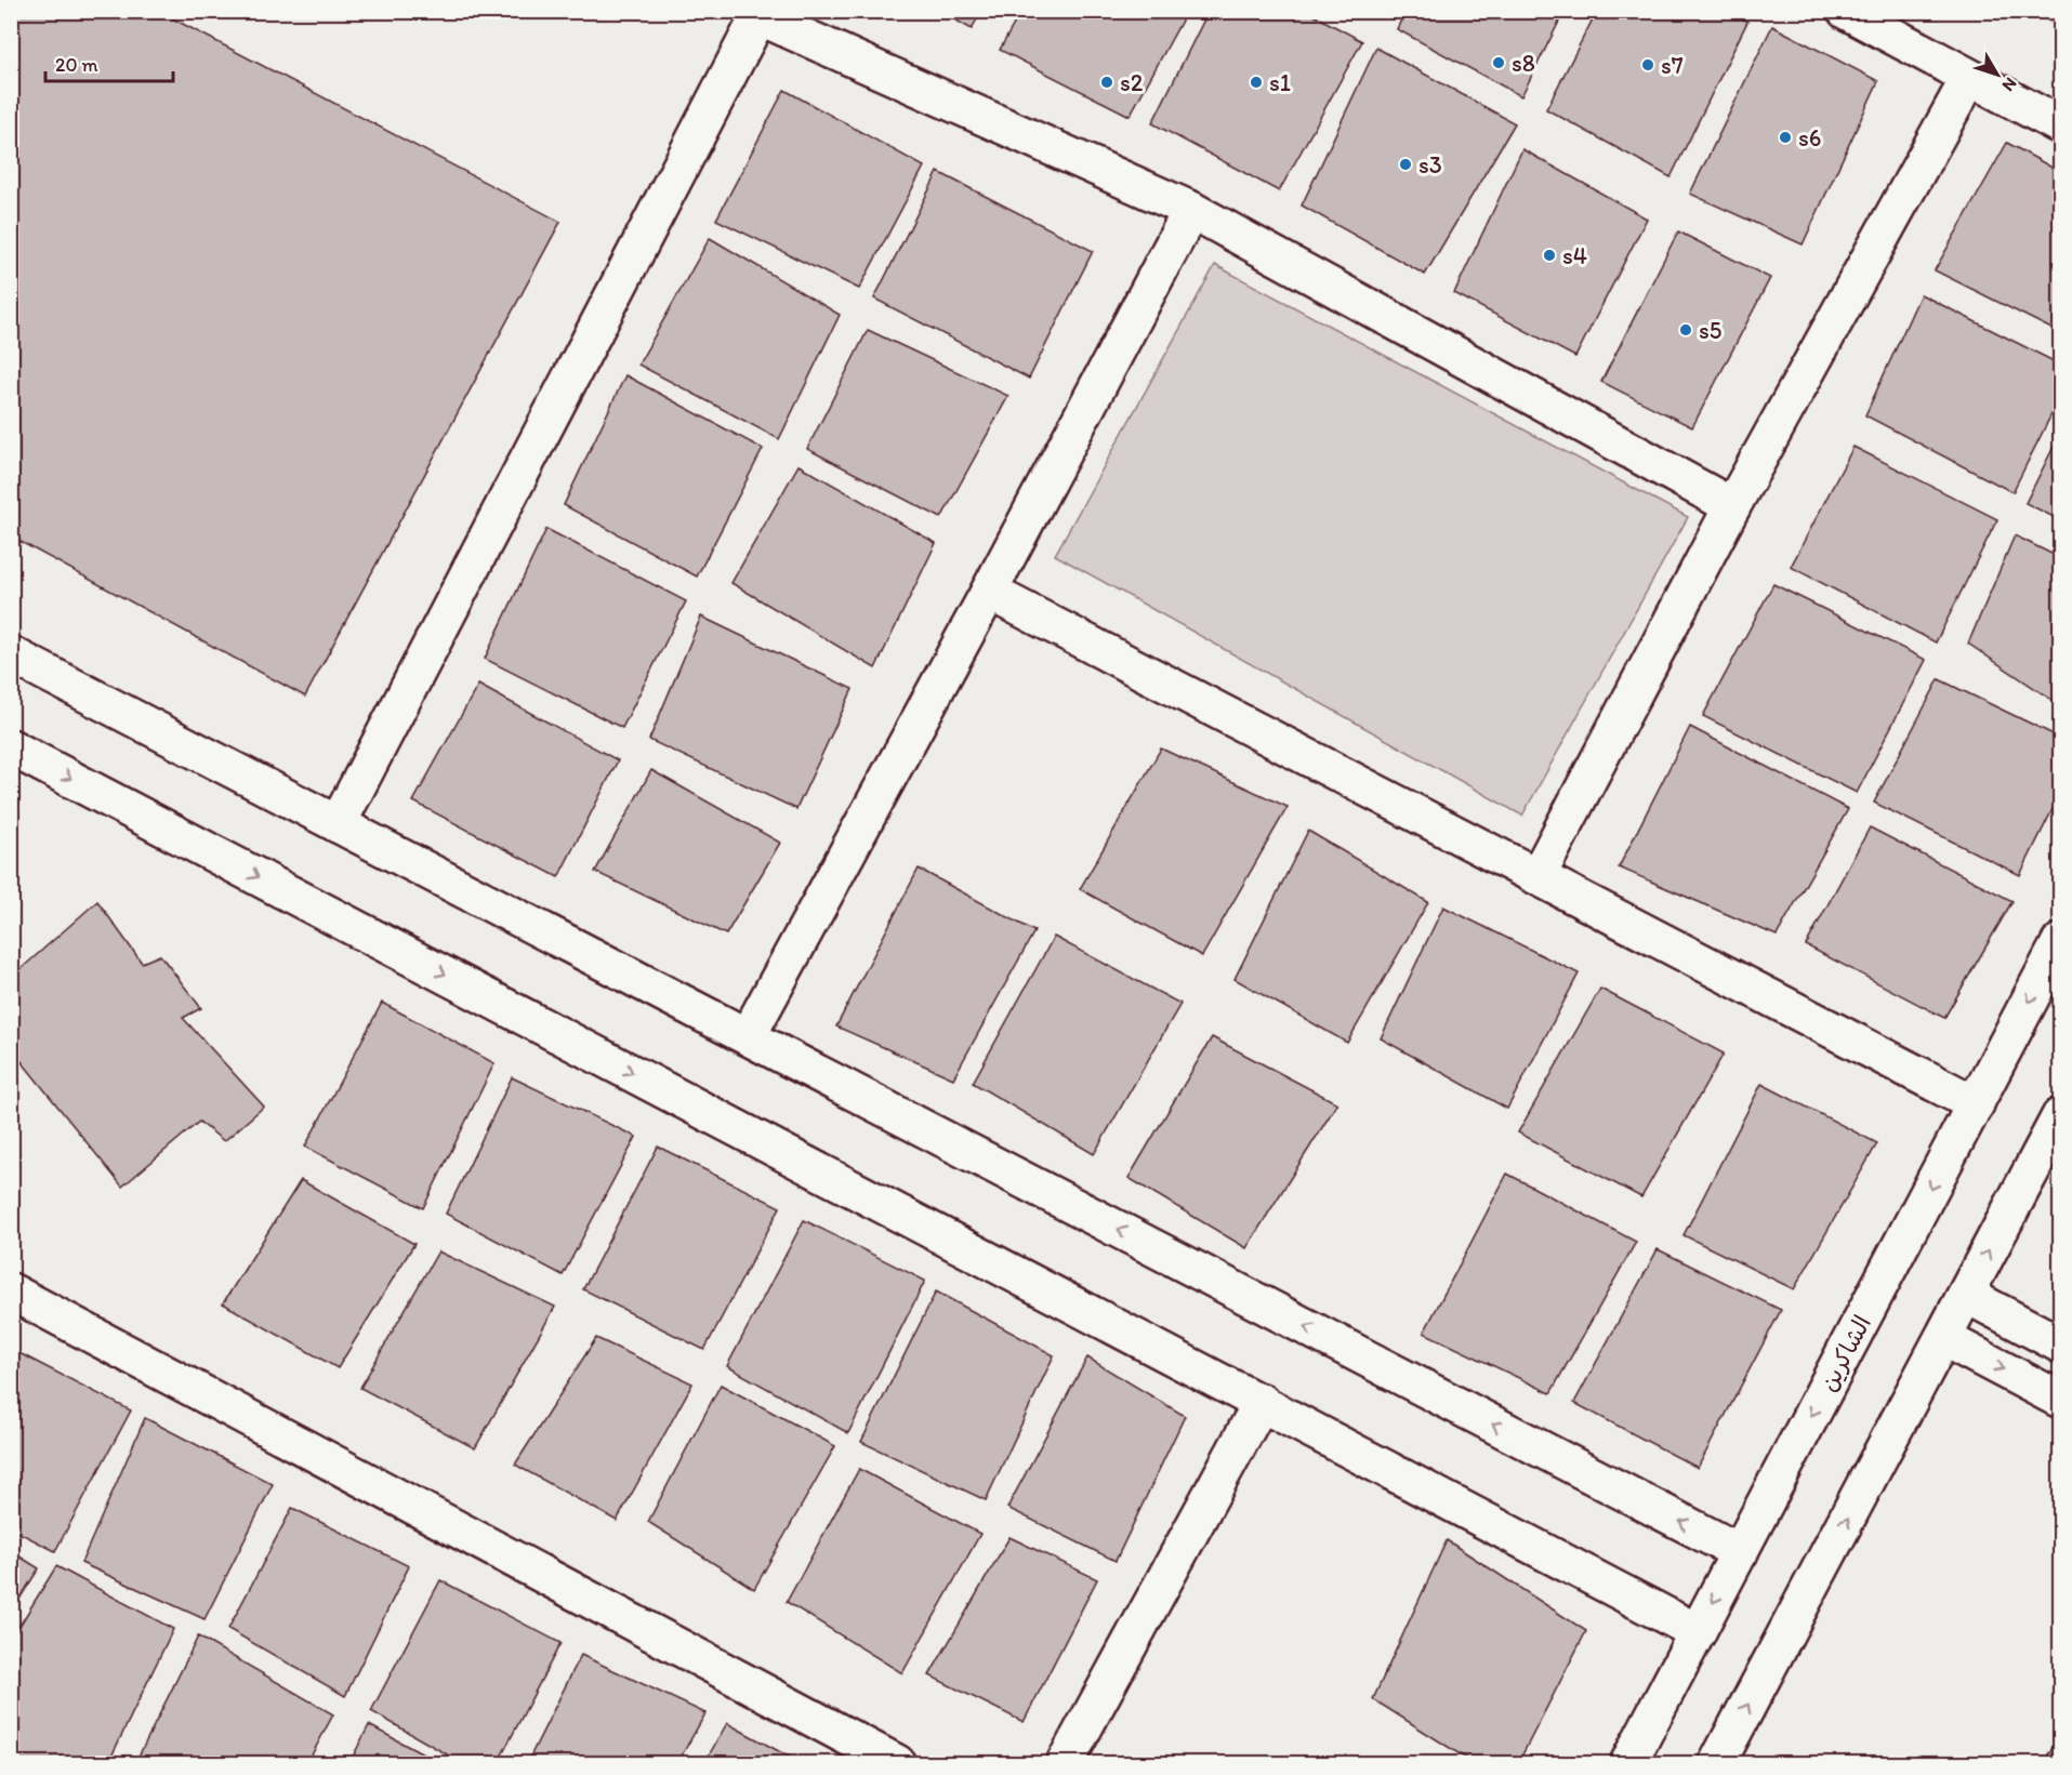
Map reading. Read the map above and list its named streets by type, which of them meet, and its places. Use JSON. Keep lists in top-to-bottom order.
{
  "streets": {
    "street": ["الشاكرين"]
  },
  "places": [
    "s8",
    "s7",
    "s2",
    "s1",
    "s6",
    "s3",
    "s4",
    "s5"
  ],
  "scale_bar": "20 m",
  "north": "bottom right"
}
